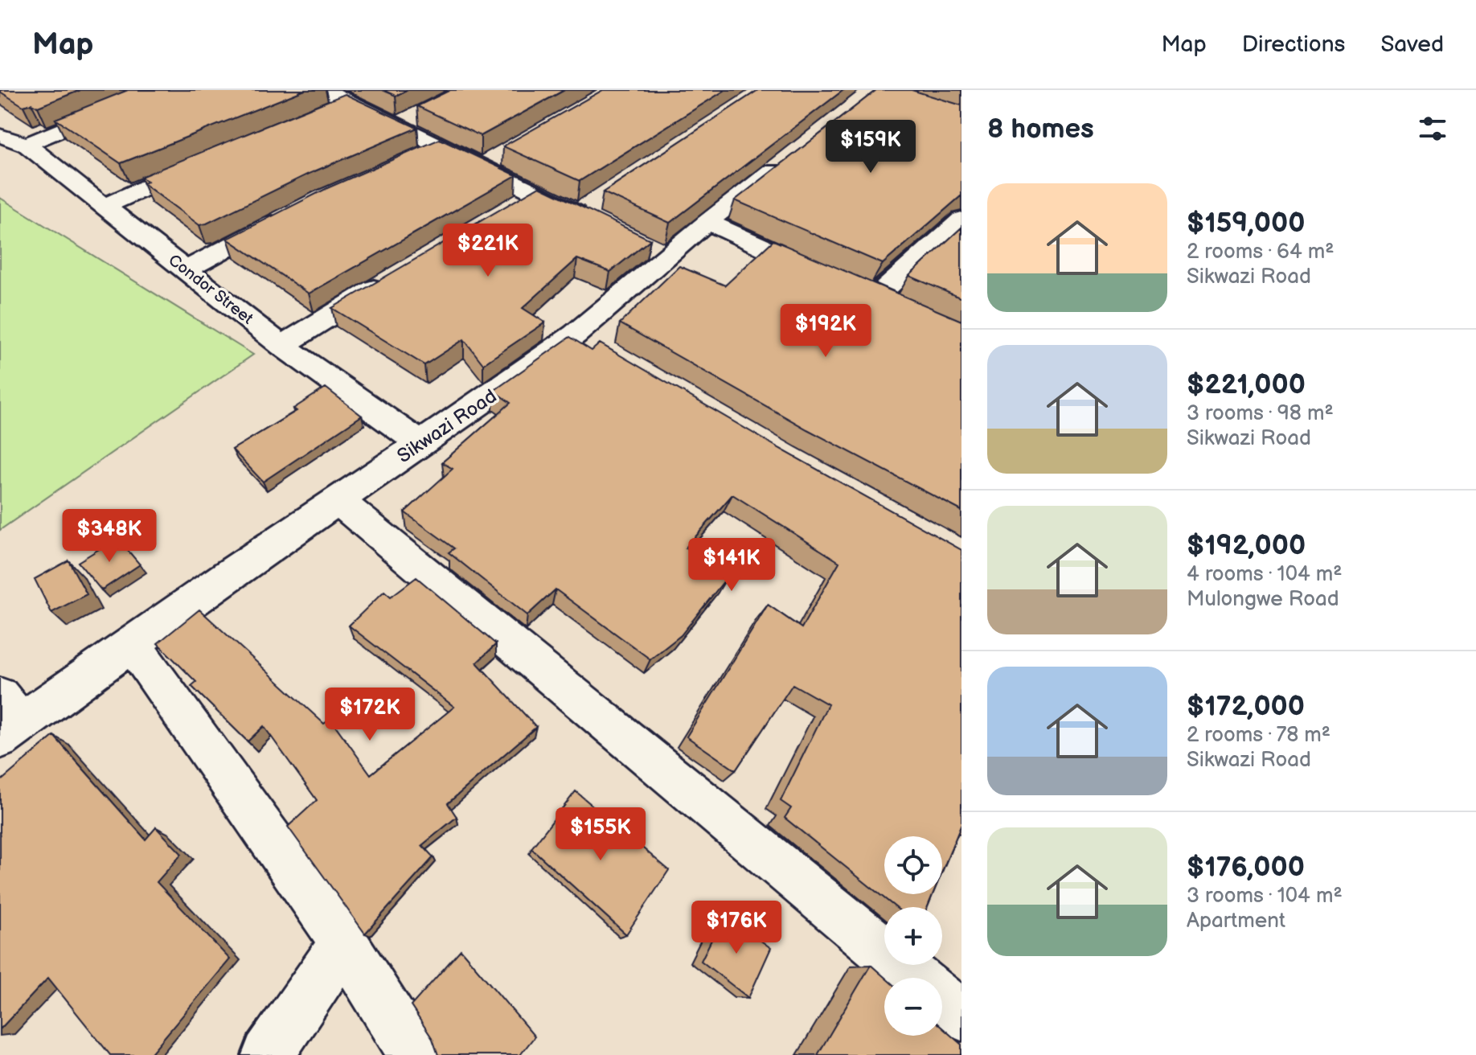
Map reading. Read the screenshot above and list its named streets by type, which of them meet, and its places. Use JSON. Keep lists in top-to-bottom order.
{
  "streets": {
    "street": ["Condor Street", "Sikwazi Road"]
  },
  "crossings": [
    ["Condor Street", "Sikwazi Road"]
  ],
  "page": {
    "header": "Map",
    "nav": ["Map", "Directions", "Saved"],
    "heading": "8 homes",
    "price": [
      "$159K",
      "$221K",
      "$192K",
      "$348K",
      "$141K",
      "$172K",
      "$155K",
      "$176K"
    ],
    "list": [
      {
        "name": "$159,000",
        "note": "2 rooms · 64 m² · Sikwazi Road"
      },
      {
        "name": "$221,000",
        "note": "3 rooms · 98 m² · Sikwazi Road"
      },
      {
        "name": "$192,000",
        "note": "4 rooms · 104 m² · Mulongwe Road"
      },
      {
        "name": "$172,000",
        "note": "2 rooms · 78 m² · Sikwazi Road"
      },
      {
        "name": "$176,000",
        "note": "3 rooms · 104 m² · Apartment"
      }
    ],
    "map_buttons": ["+", "−"]
  }
}
